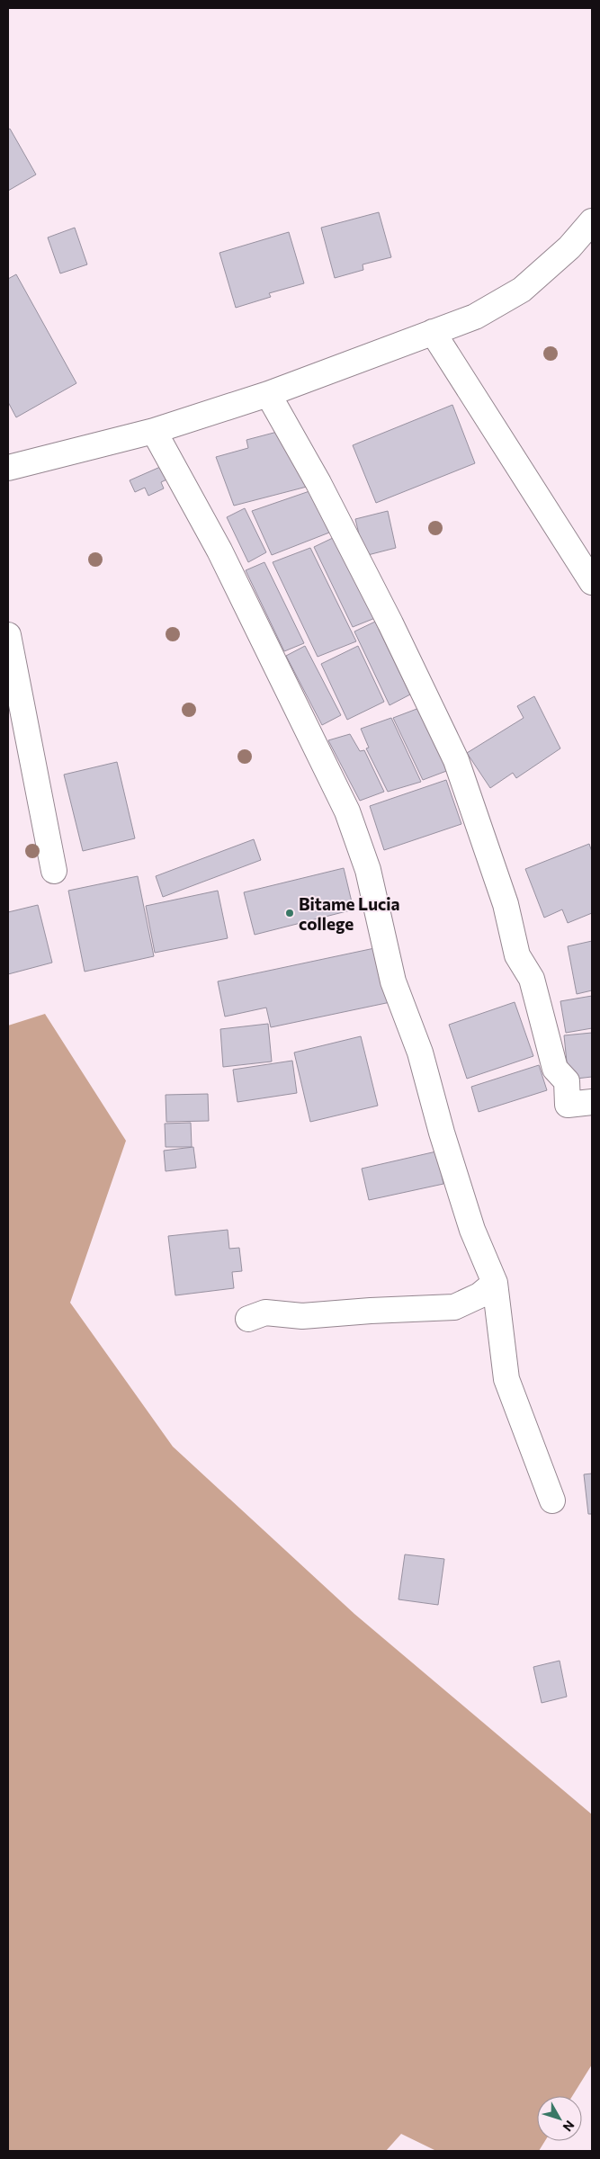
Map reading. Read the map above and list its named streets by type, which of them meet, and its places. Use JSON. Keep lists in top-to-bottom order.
{
  "places": ["Bitame Lucia college"],
  "north": "bottom right"
}
